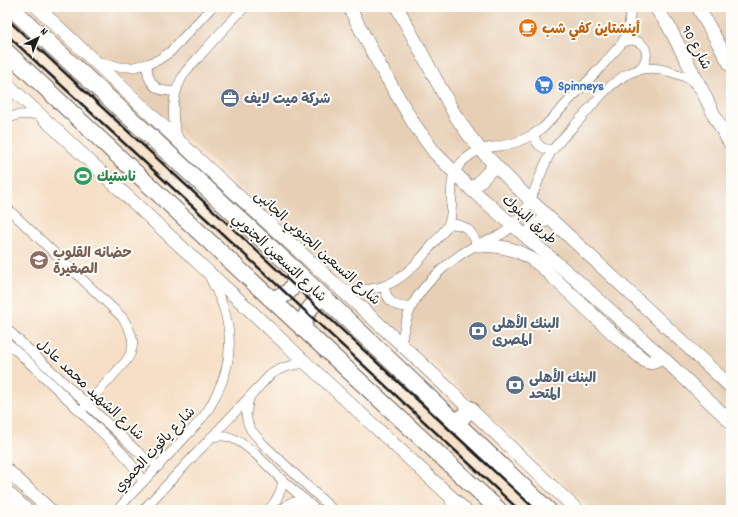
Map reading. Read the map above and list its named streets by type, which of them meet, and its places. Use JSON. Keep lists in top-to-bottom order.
{
  "streets": {
    "highway": ["شارع التسعين الجنوبي"],
    "street": [
      "شارع 90",
      "طريق البنوك",
      "شارع التسعين الجنوبي الجانبى",
      "شارع الشهيد محمد عادل",
      "شارع ياقوت الحموي"
    ]
  },
  "crossings": [
    ["شارع الشهيد محمد عادل", "شارع ياقوت الحموي"]
  ],
  "places": {
    "cafe": ["أينشتاين كفي شب"],
    "supermarket": ["Spinneys"],
    "office": ["شركة ميت لايف"],
    "sports": ["ناستيك"],
    "school or university": ["حضانه القلوب الصغيرة"],
    "bank": ["البنك الأهلى المصرى", "البنك الأهلى المتحد"]
  },
  "north": "top right"
}
